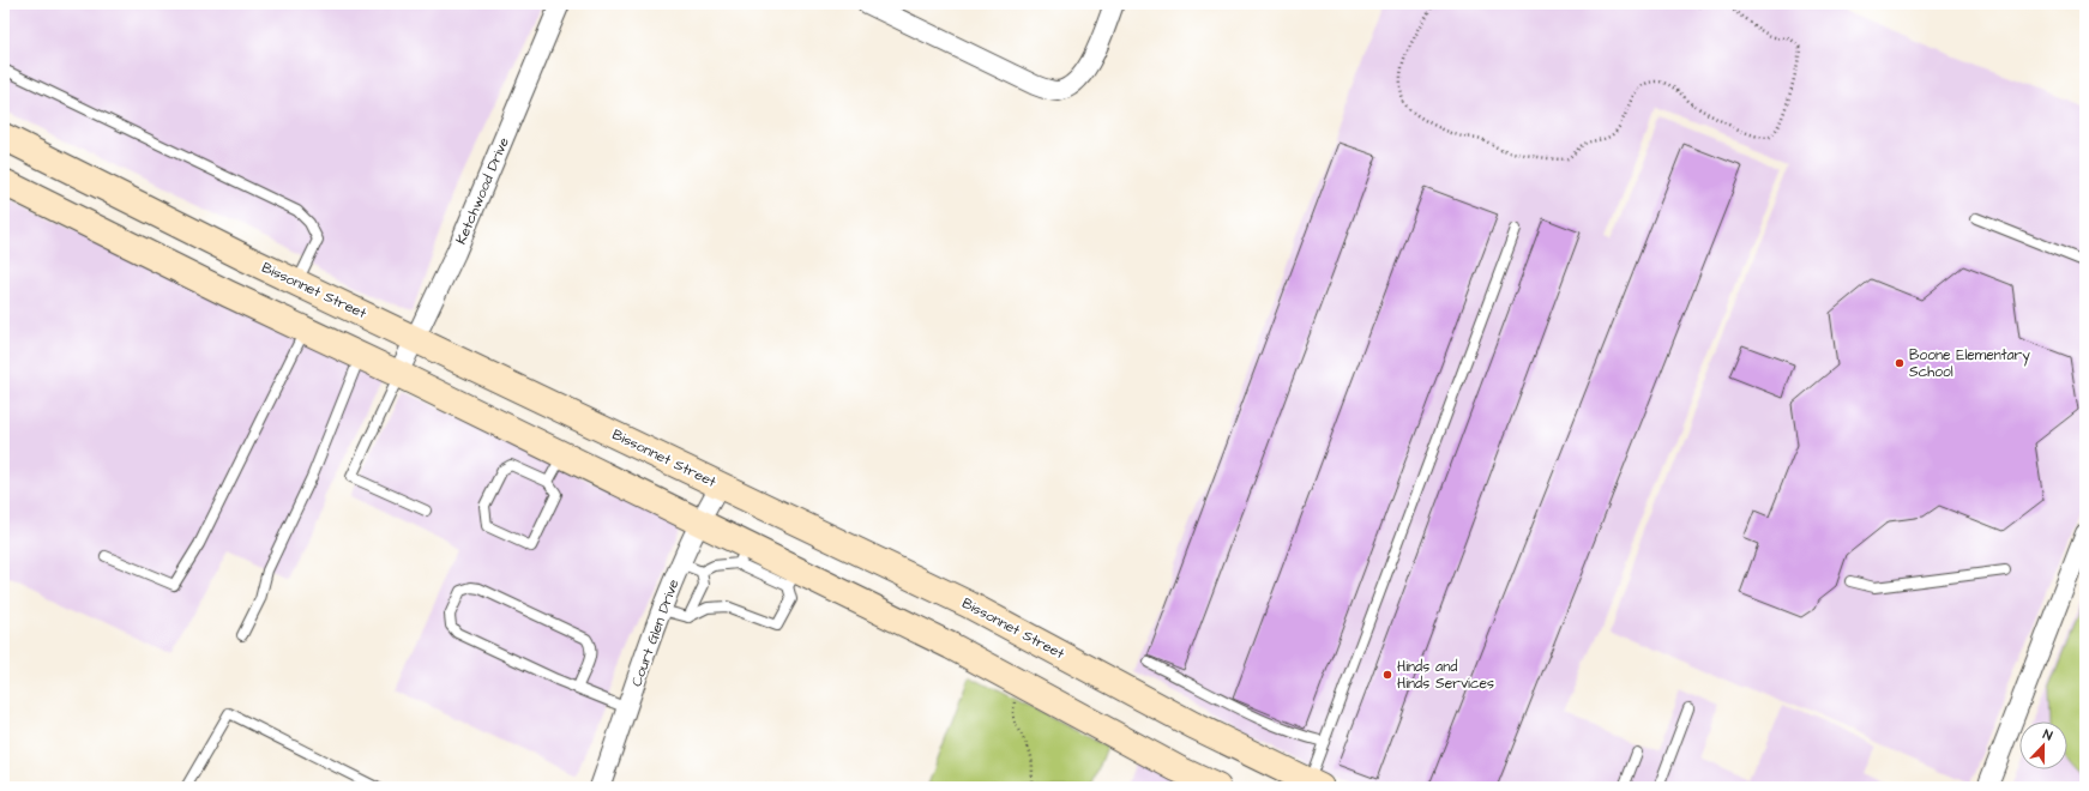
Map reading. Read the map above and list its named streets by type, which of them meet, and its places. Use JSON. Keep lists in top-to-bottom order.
{
  "streets": {
    "main road": ["Bissonnet Street"],
    "street": ["Ketchwood Drive", "Court Glen Drive"]
  },
  "crossings": [
    ["Ketchwood Drive", "Bissonnet Street"],
    ["Bissonnet Street", "Court Glen Drive"]
  ],
  "places": ["Boone Elementary School", "Hinds and Hinds Services"],
  "north": "top"
}
